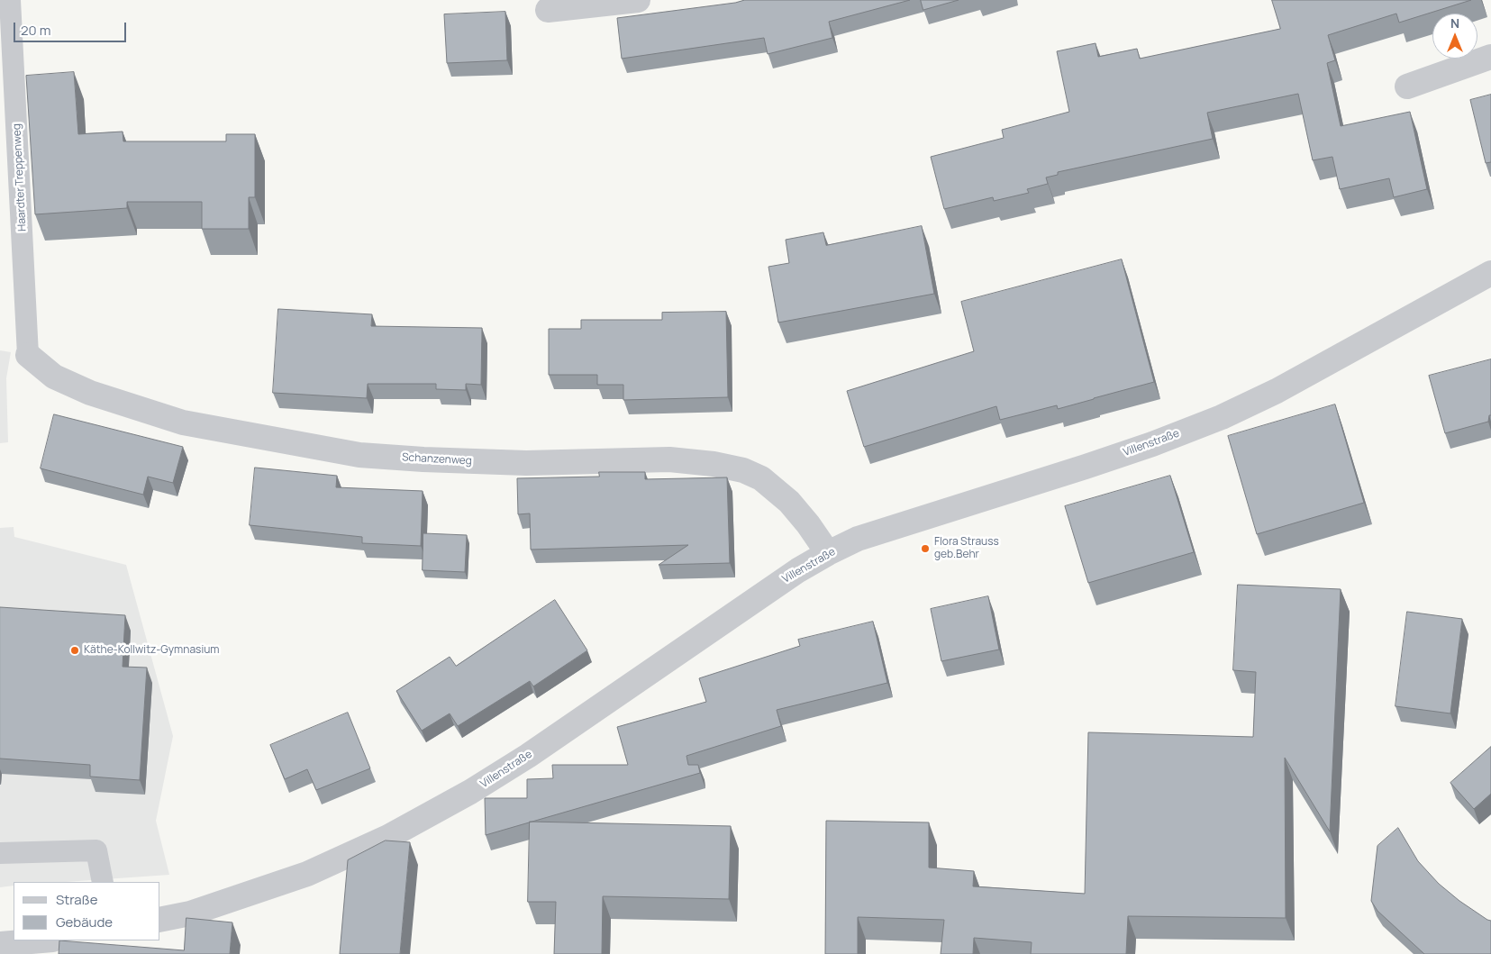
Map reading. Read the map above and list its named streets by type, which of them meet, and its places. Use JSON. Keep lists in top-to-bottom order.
{
  "streets": {
    "street": ["Villenstraße", "Schanzenweg"],
    "lane": ["Haardter Treppenweg"]
  },
  "crossings": [
    ["Haardter Treppenweg", "Schanzenweg"],
    ["Villenstraße", "Schanzenweg"]
  ],
  "places": ["Flora Strauss geb.Behr", "Käthe-Kollwitz-Gymnasium"],
  "legend": ["Straße", "Gebäude"],
  "scale_bar": "20 m",
  "north": "top"
}
